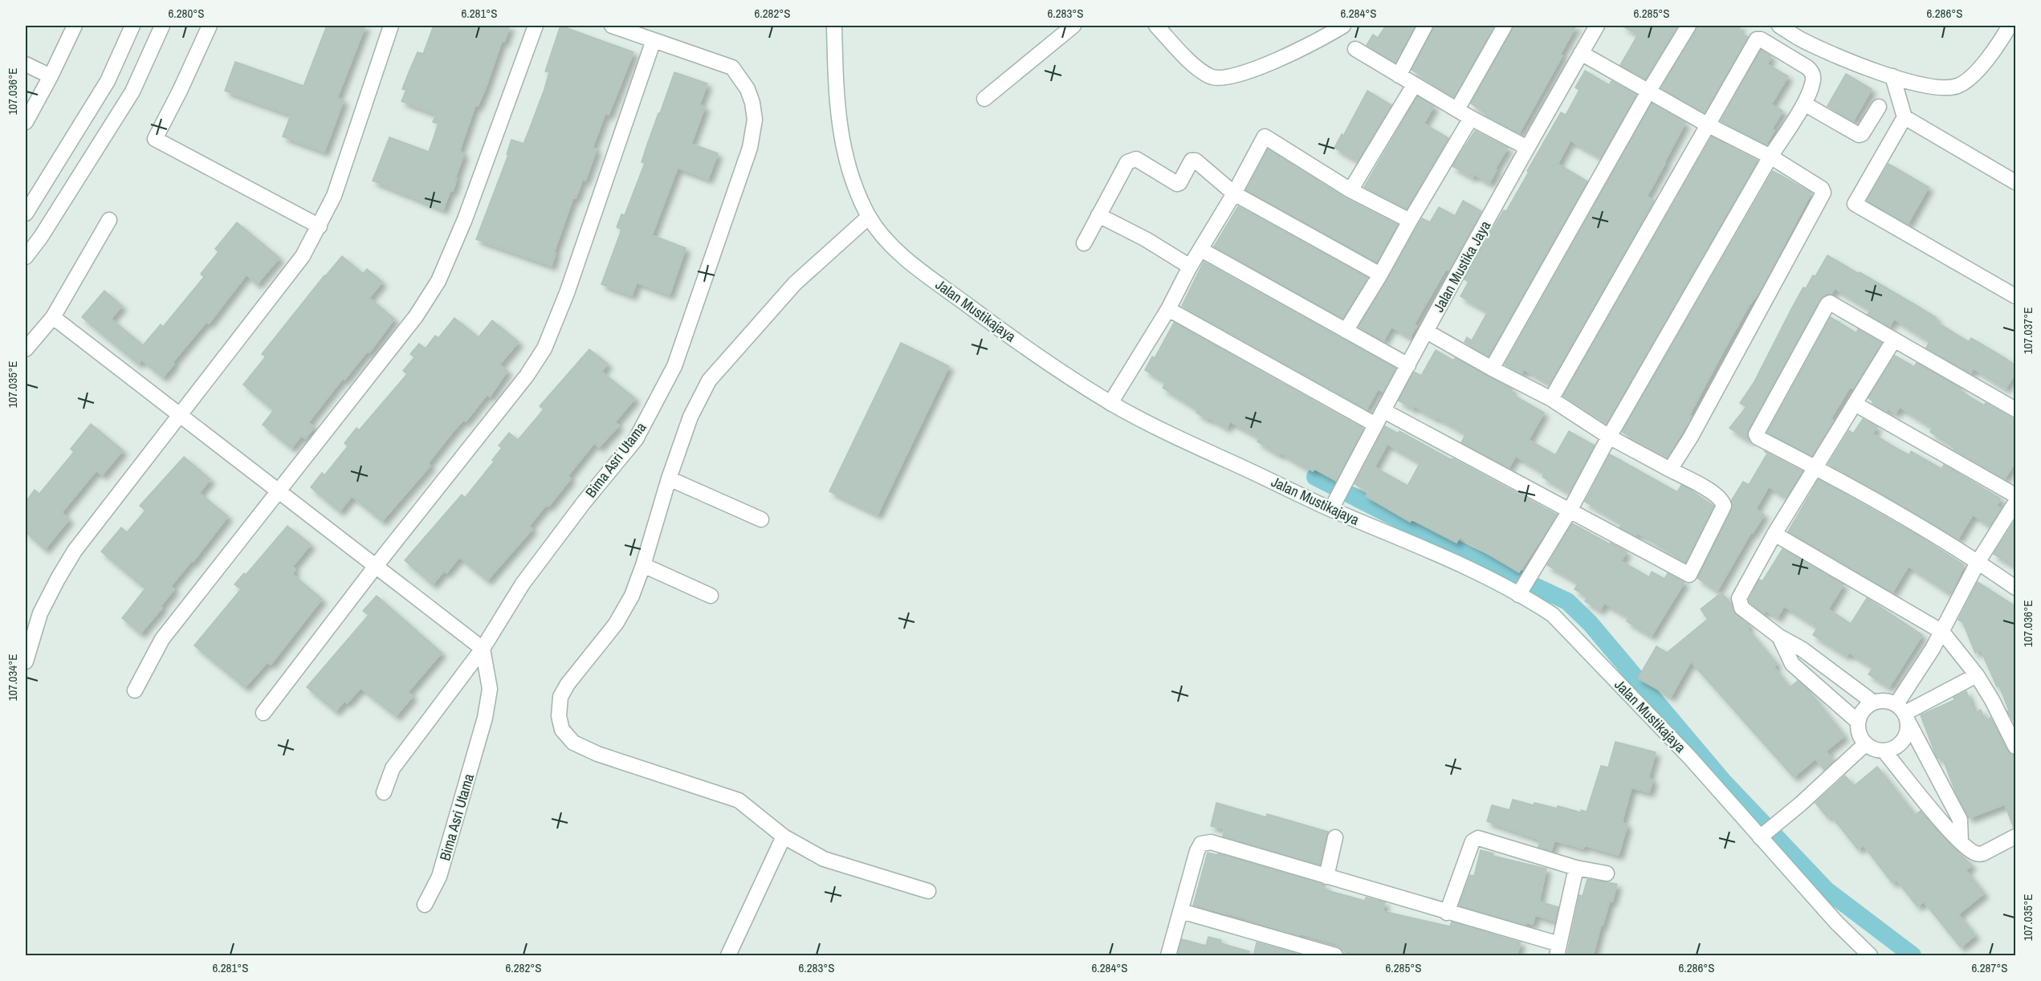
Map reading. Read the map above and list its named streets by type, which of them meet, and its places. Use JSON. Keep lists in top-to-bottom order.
{
  "streets": {
    "street": ["Jalan Mustika Jaya", "Jalan Mustikajaya", "Bima Asri Utama"]
  },
  "crossings": [
    ["Jalan Mustika Jaya", "Jalan Mustikajaya"]
  ],
  "coordinates": [
    "6.280°S",
    "6.281°S",
    "6.282°S",
    "6.283°S",
    "6.284°S",
    "6.285°S",
    "6.286°S",
    "107.036°E",
    "107.037°E",
    "107.035°E",
    "107.034°E",
    "6.287°S"
  ]
}
